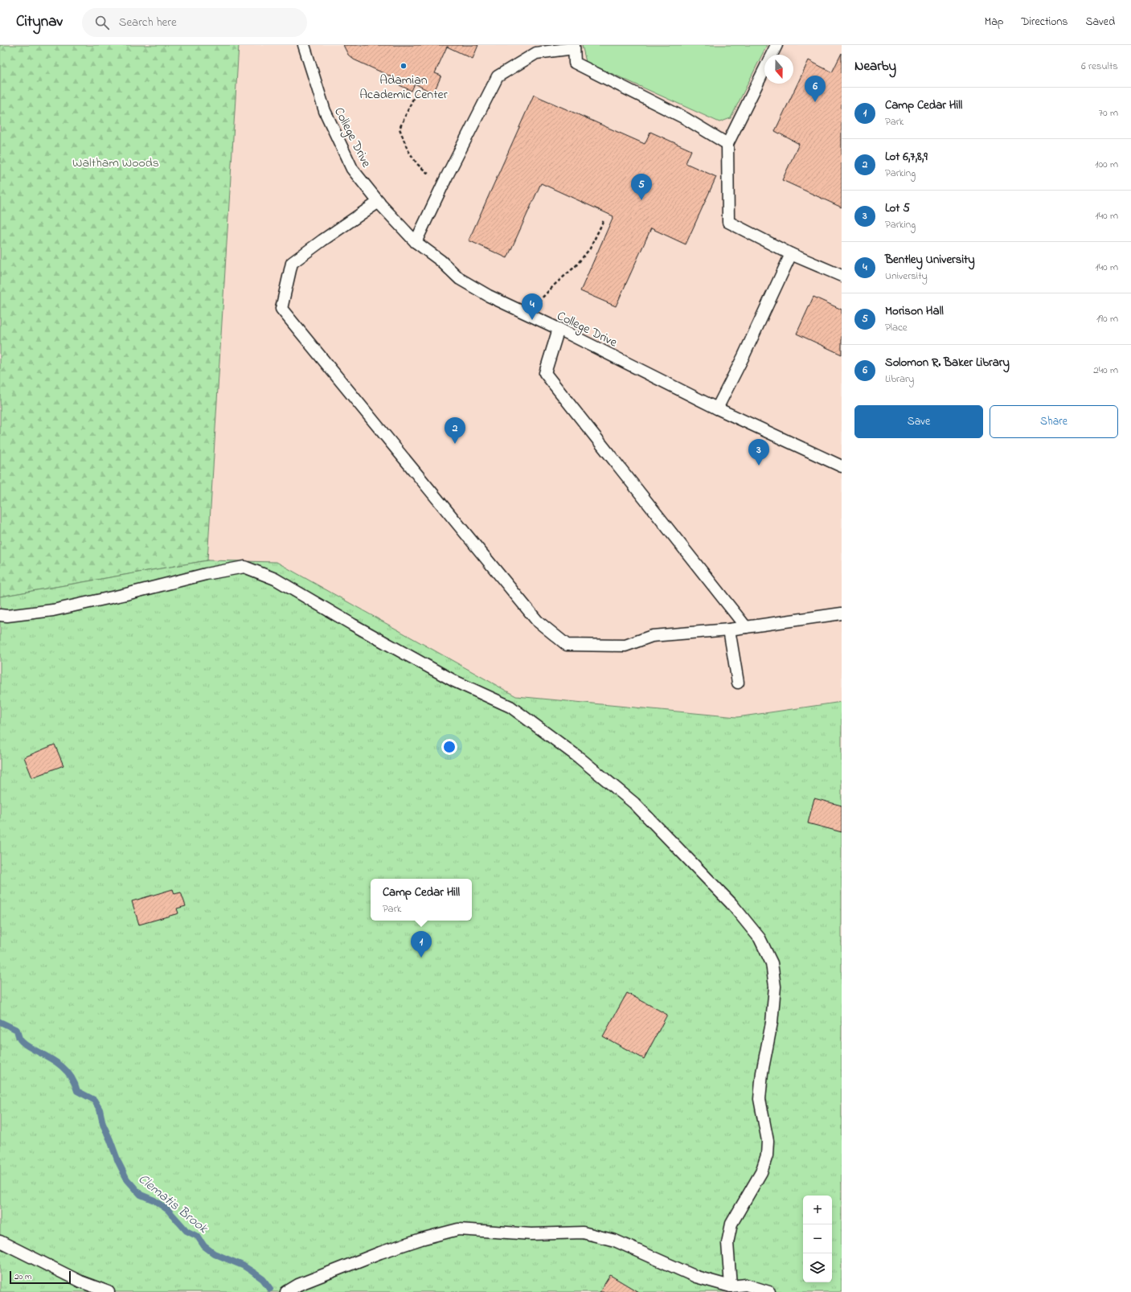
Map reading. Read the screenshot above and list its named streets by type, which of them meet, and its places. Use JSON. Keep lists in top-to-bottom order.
{
  "streets": {
    "lane": ["College Drive"]
  },
  "water": ["Clematis Brook"],
  "parks": ["Waltham Woods"],
  "places": ["Adamian Academic Center"],
  "scale_bar": "20 m",
  "north": "bottom",
  "page": {
    "header": "Citynav",
    "search": "Search here",
    "nav": ["Map", "Directions", "Saved"],
    "heading": ["Nearby", "6 results"],
    "pins": [
      "6",
      "5",
      "4",
      "2",
      "3",
      "1"
    ],
    "list": [
      {
        "mark": "1",
        "name": "Camp Cedar Hill",
        "note": "Park",
        "value": "70 m"
      },
      {
        "mark": "2",
        "name": "Lot 6,7,8,9",
        "note": "Parking",
        "value": "100 m"
      },
      {
        "mark": "3",
        "name": "Lot 5",
        "note": "Parking",
        "value": "140 m"
      },
      {
        "mark": "4",
        "name": "Bentley University",
        "note": "University",
        "value": "140 m"
      },
      {
        "mark": "5",
        "name": "Morison Hall",
        "note": "Place",
        "value": "190 m"
      },
      {
        "mark": "6",
        "name": "Solomon R. Baker Library",
        "note": "Library",
        "value": "240 m"
      }
    ],
    "buttons": ["Save", "Share"],
    "popup": ["Camp Cedar Hill", "Park"],
    "map_buttons": ["+", "−"],
    "scale": "20 m"
  }
}
